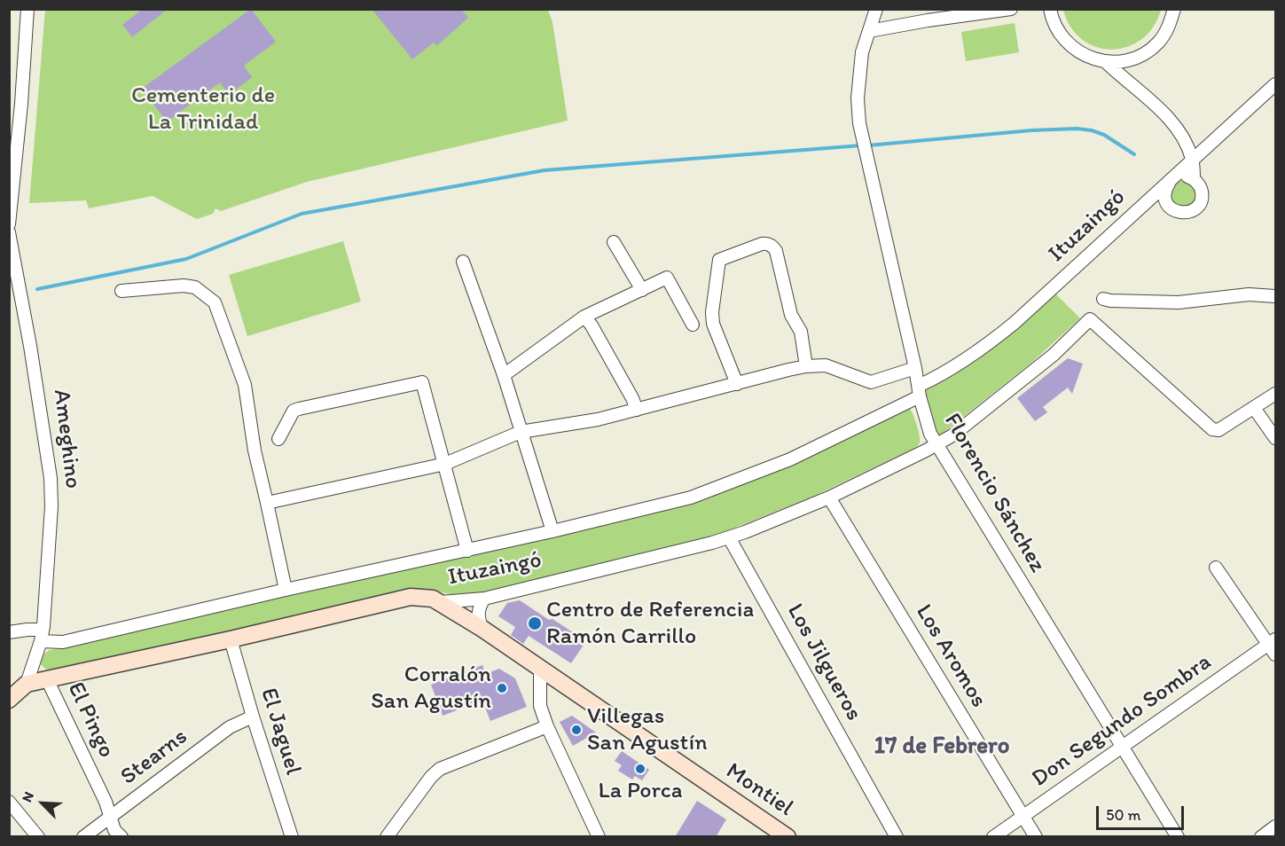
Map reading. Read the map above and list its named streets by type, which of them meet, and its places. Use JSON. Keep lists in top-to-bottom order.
{
  "streets": {
    "street": [
      "Ituzaingó",
      "Ameghino",
      "Florencio Sánchez",
      "Los Aromos",
      "Los Jilgueros",
      "El Pingo",
      "Don Segundo Sombra",
      "El Jaguel",
      "Stearns",
      "Montiel"
    ]
  },
  "crossings": [
    ["Ituzaingó", "Ameghino"],
    ["Ituzaingó", "Florencio Sánchez"],
    ["Ituzaingó", "Los Aromos"],
    ["Ituzaingó", "Los Jilgueros"],
    ["Ituzaingó", "El Pingo"],
    ["Ituzaingó", "El Jaguel"],
    ["Ituzaingó", "Montiel"],
    ["Florencio Sánchez", "Don Segundo Sombra"],
    ["Los Aromos", "Don Segundo Sombra"],
    ["El Pingo", "Stearns"],
    ["El Jaguel", "Stearns"]
  ],
  "districts": ["17 de Febrero"],
  "parks": ["Cementerio de La Trinidad"],
  "places": [
    "Centro de Referencia Ramón Carrillo",
    "Corralón San Agustín",
    "Villegas San Agustín",
    "La Porca"
  ],
  "scale_bar": "50 m",
  "north": "top left"
}
